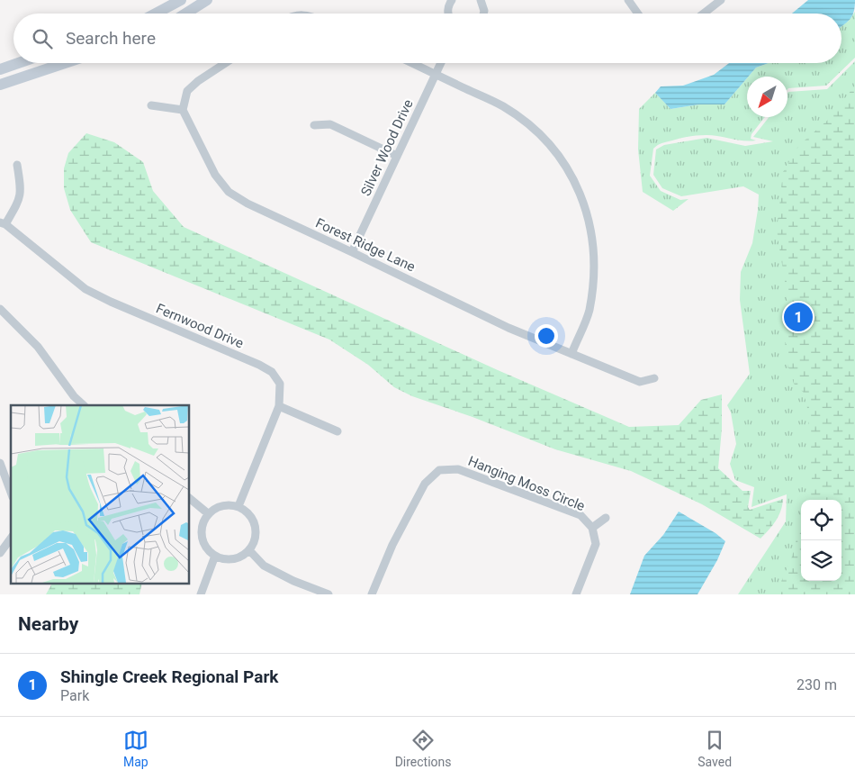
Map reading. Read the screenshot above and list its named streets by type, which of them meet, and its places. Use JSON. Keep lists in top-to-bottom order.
{
  "streets": {
    "street": [
      "Silver Wood Drive",
      "Forest Ridge Lane",
      "Fernwood Drive",
      "Hanging Moss Circle"
    ]
  },
  "crossings": [
    ["Silver Wood Drive", "Forest Ridge Lane"]
  ],
  "north": "bottom left",
  "page": {
    "search": "Search here",
    "pins": "1",
    "heading": "Nearby",
    "list": [
      {
        "mark": "1",
        "name": "Shingle Creek Regional Park",
        "note": "Park",
        "value": "230 m"
      }
    ],
    "nav": ["Map", "Directions", "Saved"]
  }
}
